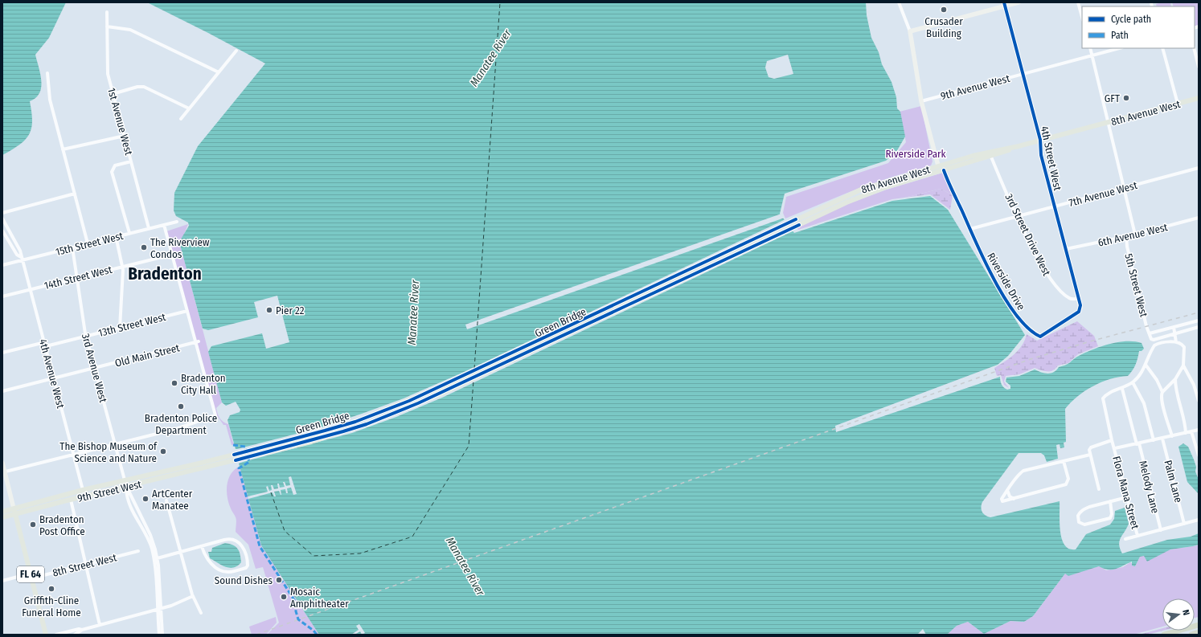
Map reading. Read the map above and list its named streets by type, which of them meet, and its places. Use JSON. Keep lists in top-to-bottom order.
{
  "streets": {
    "main road": [
      "8th Avenue West",
      "Green Bridge",
      "9th Street West",
      "FL 64"
    ],
    "street": [
      "9th Avenue West",
      "1st Avenue West",
      "4th Street West",
      "7th Avenue West",
      "3rd Street Drive West",
      "6th Avenue West",
      "15th Street West",
      "14th Street West",
      "Riverside Drive",
      "5th Street West",
      "13th Street West",
      "Old Main Street",
      "3rd Avenue West",
      "4th Avenue West",
      "Palm Lane",
      "Melody Lane",
      "Flora Mana Street",
      "8th Street West"
    ]
  },
  "crossings": [
    ["9th Avenue West", "4th Street West"],
    ["8th Avenue West", "4th Street West"],
    ["8th Avenue West", "3rd Street Drive West"],
    ["8th Avenue West", "Riverside Drive"],
    ["8th Avenue West", "Green Bridge"],
    ["1st Avenue West", "15th Street West"],
    ["4th Street West", "7th Avenue West"],
    ["4th Street West", "3rd Street Drive West"],
    ["4th Street West", "6th Avenue West"],
    ["4th Street West", "Riverside Drive"],
    ["7th Avenue West", "3rd Street Drive West"],
    ["7th Avenue West", "Riverside Drive"],
    ["3rd Street Drive West", "Riverside Drive"],
    ["6th Avenue West", "5th Street West"],
    ["15th Street West", "3rd Avenue West"],
    ["15th Street West", "4th Avenue West"],
    ["14th Street West", "3rd Avenue West"],
    ["14th Street West", "4th Avenue West"],
    ["Green Bridge", "9th Street West"],
    ["13th Street West", "3rd Avenue West"],
    ["13th Street West", "4th Avenue West"],
    ["Old Main Street", "3rd Avenue West"],
    ["Old Main Street", "4th Avenue West"],
    ["3rd Avenue West", "9th Street West"],
    ["4th Avenue West", "9th Street West"],
    ["9th Street West", "FL 64"],
    ["8th Street West", "FL 64"]
  ],
  "districts": ["Bradenton"],
  "water": ["Manatee River"],
  "parks": ["Riverside Park"],
  "places": [
    "Crusader Building",
    "GFT",
    "The Riverview Condos",
    "Pier 22",
    "Bradenton City Hall",
    "Bradenton Police Department",
    "The Bishop Museum of Science and Nature",
    "ArtCenter Manatee",
    "Bradenton Post Office",
    "Sound Dishes",
    "Griffith-Cline Funeral Home",
    "Mosaic Amphitheater"
  ],
  "legend": ["Cycle path", "Path"],
  "north": "right"
}
